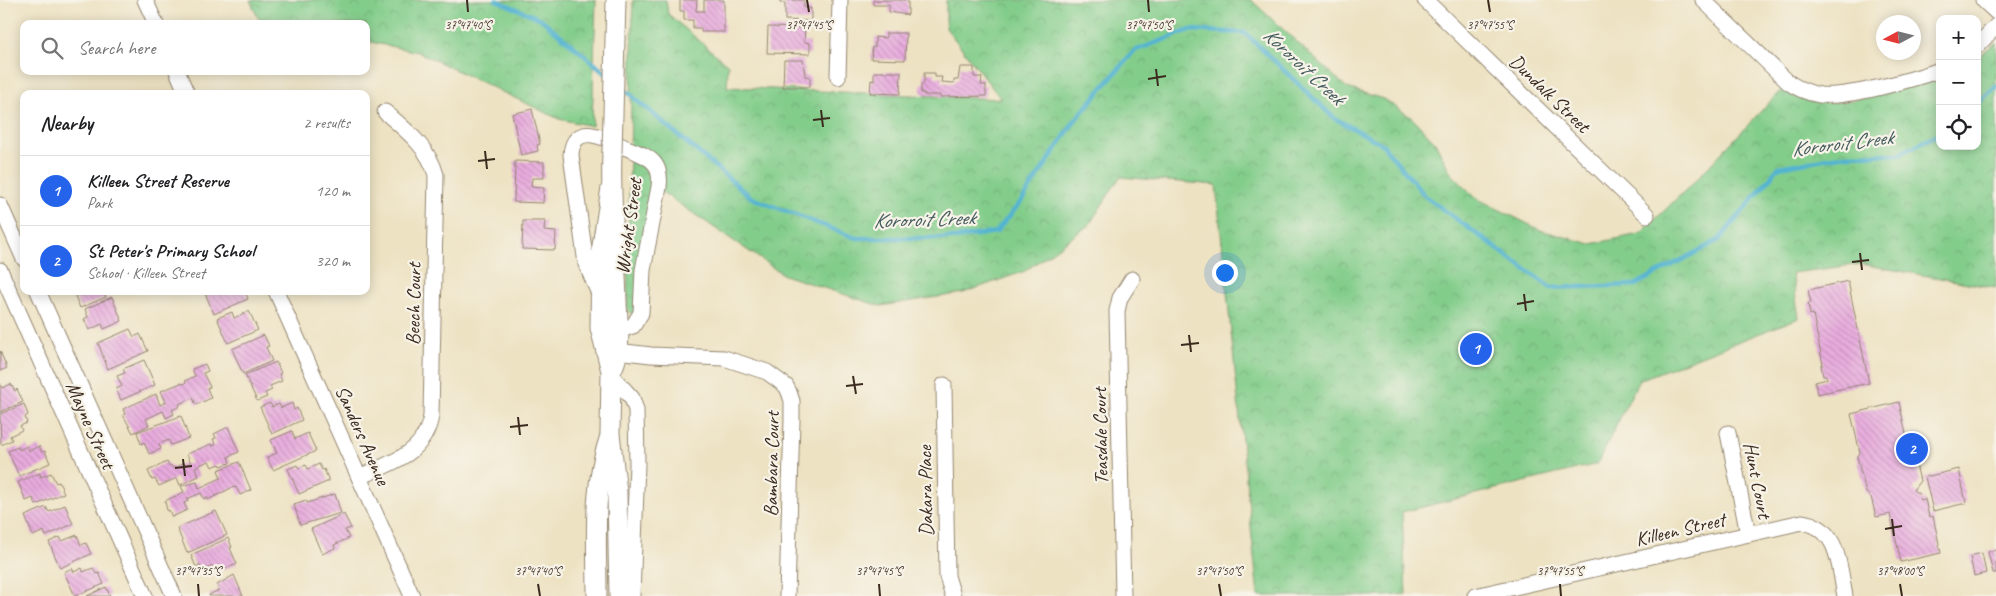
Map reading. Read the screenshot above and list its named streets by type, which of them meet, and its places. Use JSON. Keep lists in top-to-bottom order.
{
  "streets": {
    "street": [
      "Dundalk Street",
      "Wright Street",
      "Beech Court",
      "Mayne Street",
      "Sanders Avenue",
      "Teasdale Court",
      "Bambara Court",
      "Hunt Court",
      "Dakara Place",
      "Killeen Street"
    ]
  },
  "crossings": [
    ["Wright Street", "Bambara Court"],
    ["Beech Court", "Sanders Avenue"],
    ["Hunt Court", "Killeen Street"]
  ],
  "water": ["Kororoit Creek"],
  "north": "left",
  "page": {
    "map_buttons": ["+", "−"],
    "search": "Search here",
    "heading": ["Nearby", "2 results"],
    "list": [
      {
        "mark": "1",
        "name": "Killeen Street Reserve",
        "note": "Park",
        "value": "120 m"
      },
      {
        "mark": "2",
        "name": "St Peter's Primary School",
        "note": "School · Killeen Street",
        "value": "320 m"
      }
    ],
    "pins": ["1", "2"]
  },
  "coordinates": [
    "37°47'40\"S",
    "37°47'45\"S",
    "37°47'50\"S",
    "37°47'55\"S",
    "37°47'35\"S",
    "37°48'00\"S"
  ]
}
